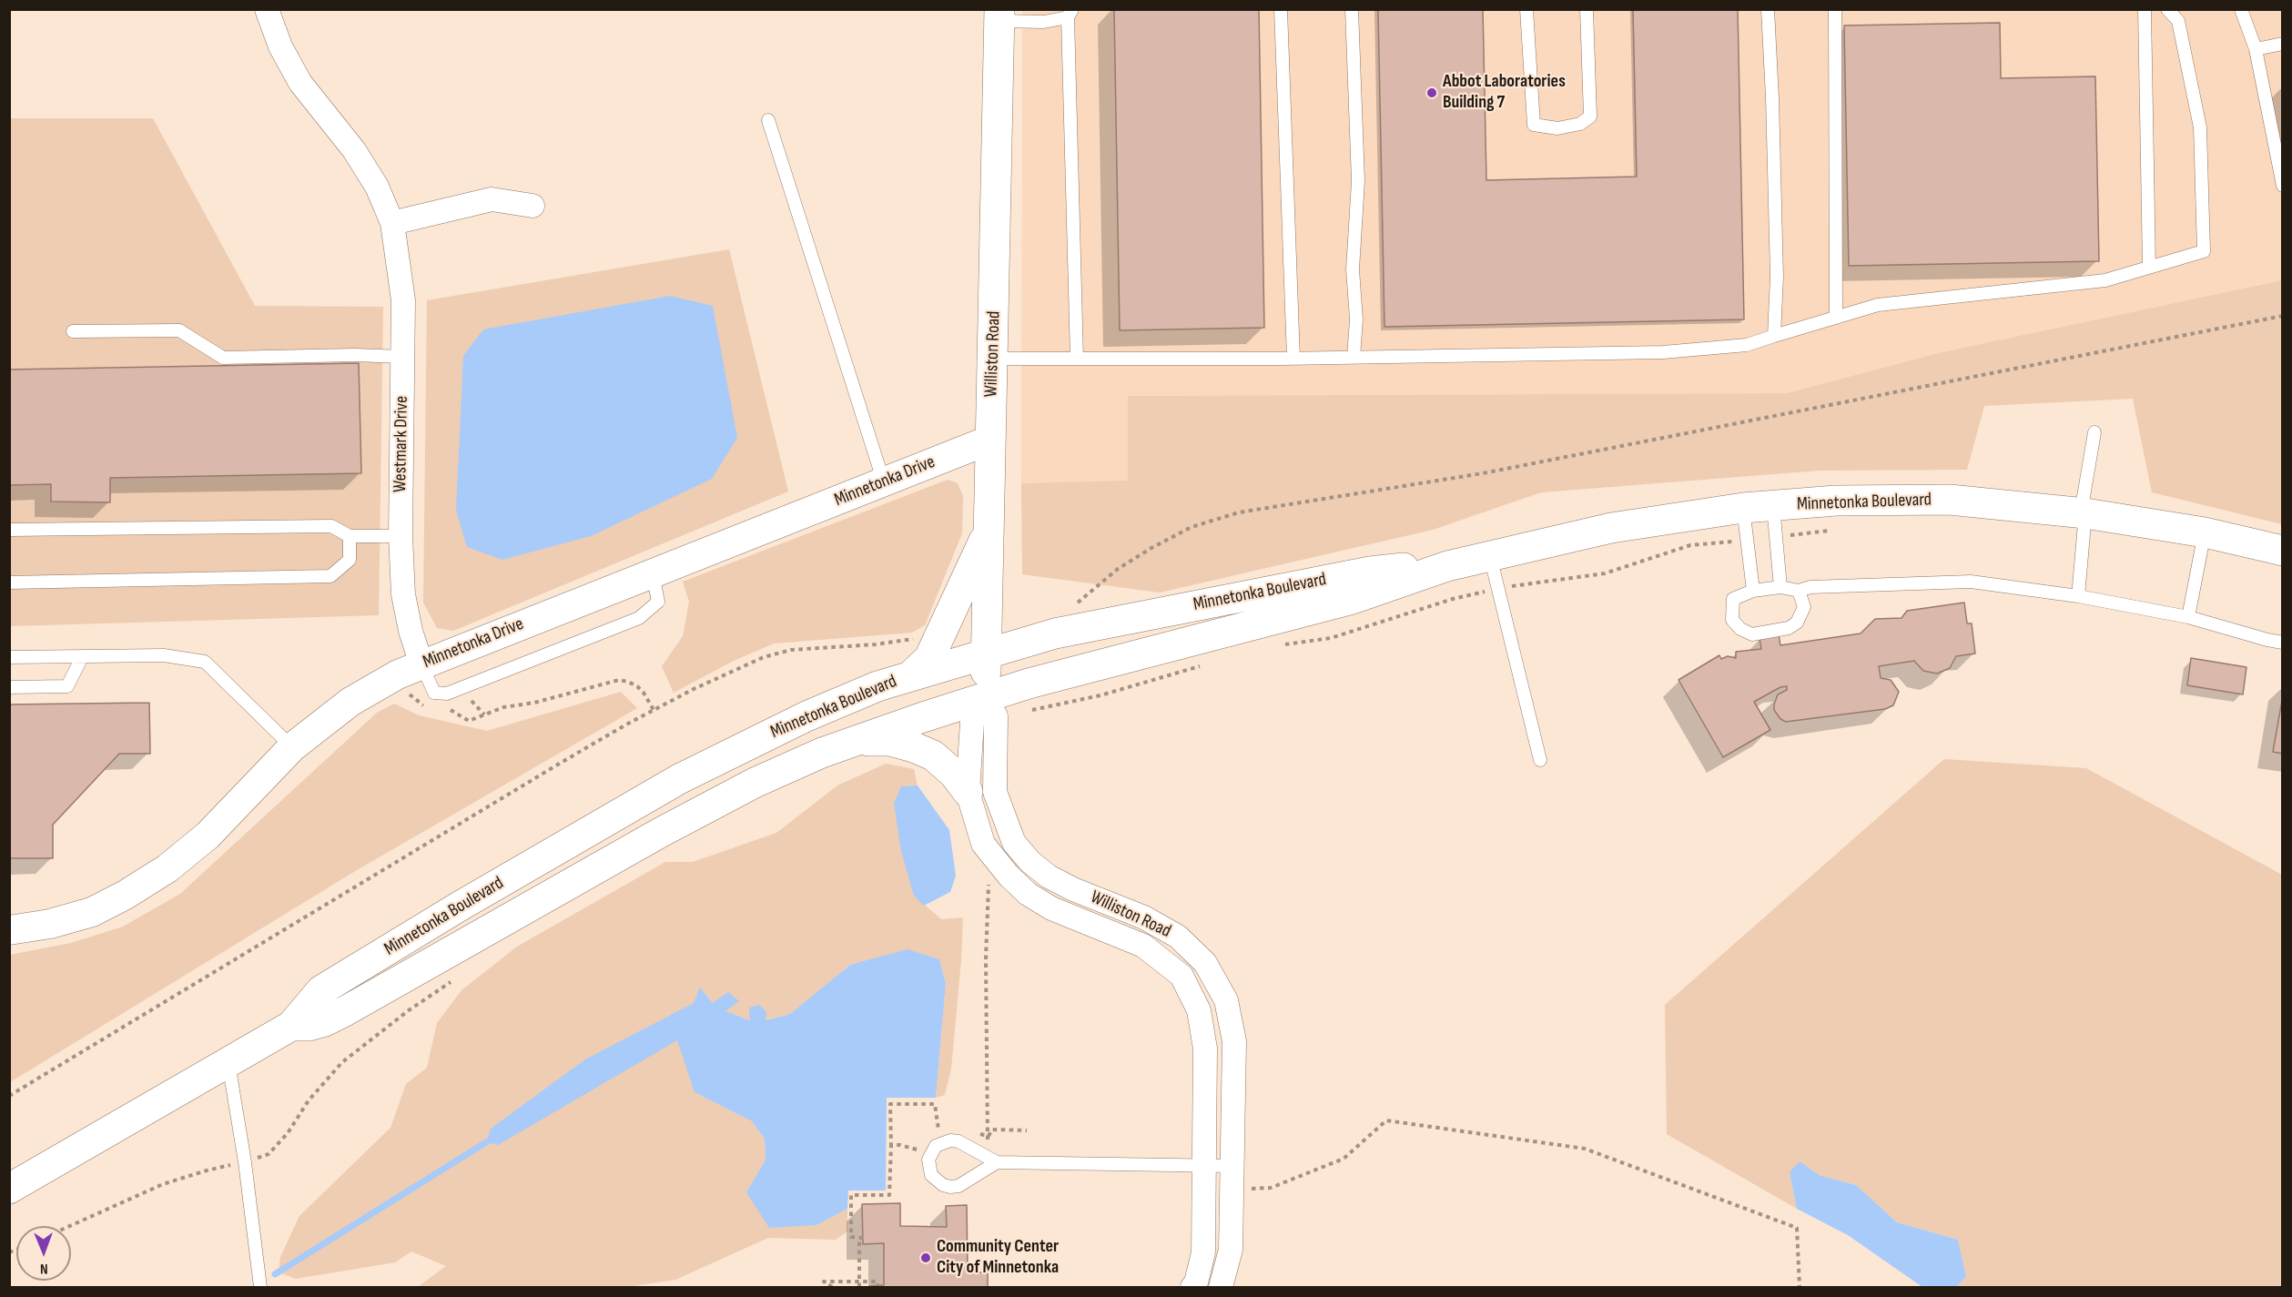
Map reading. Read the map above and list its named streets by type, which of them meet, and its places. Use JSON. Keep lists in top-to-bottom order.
{
  "streets": {
    "main road": ["Williston Road", "Minnetonka Boulevard"],
    "street": ["Westmark Drive", "Minnetonka Drive"]
  },
  "crossings": [
    ["Williston Road", "Minnetonka Drive"],
    ["Williston Road", "Minnetonka Boulevard"],
    ["Westmark Drive", "Minnetonka Drive"]
  ],
  "places": ["Abbot Laboratories Building 7", "Community Center City of Minnetonka"],
  "north": "bottom"
}
